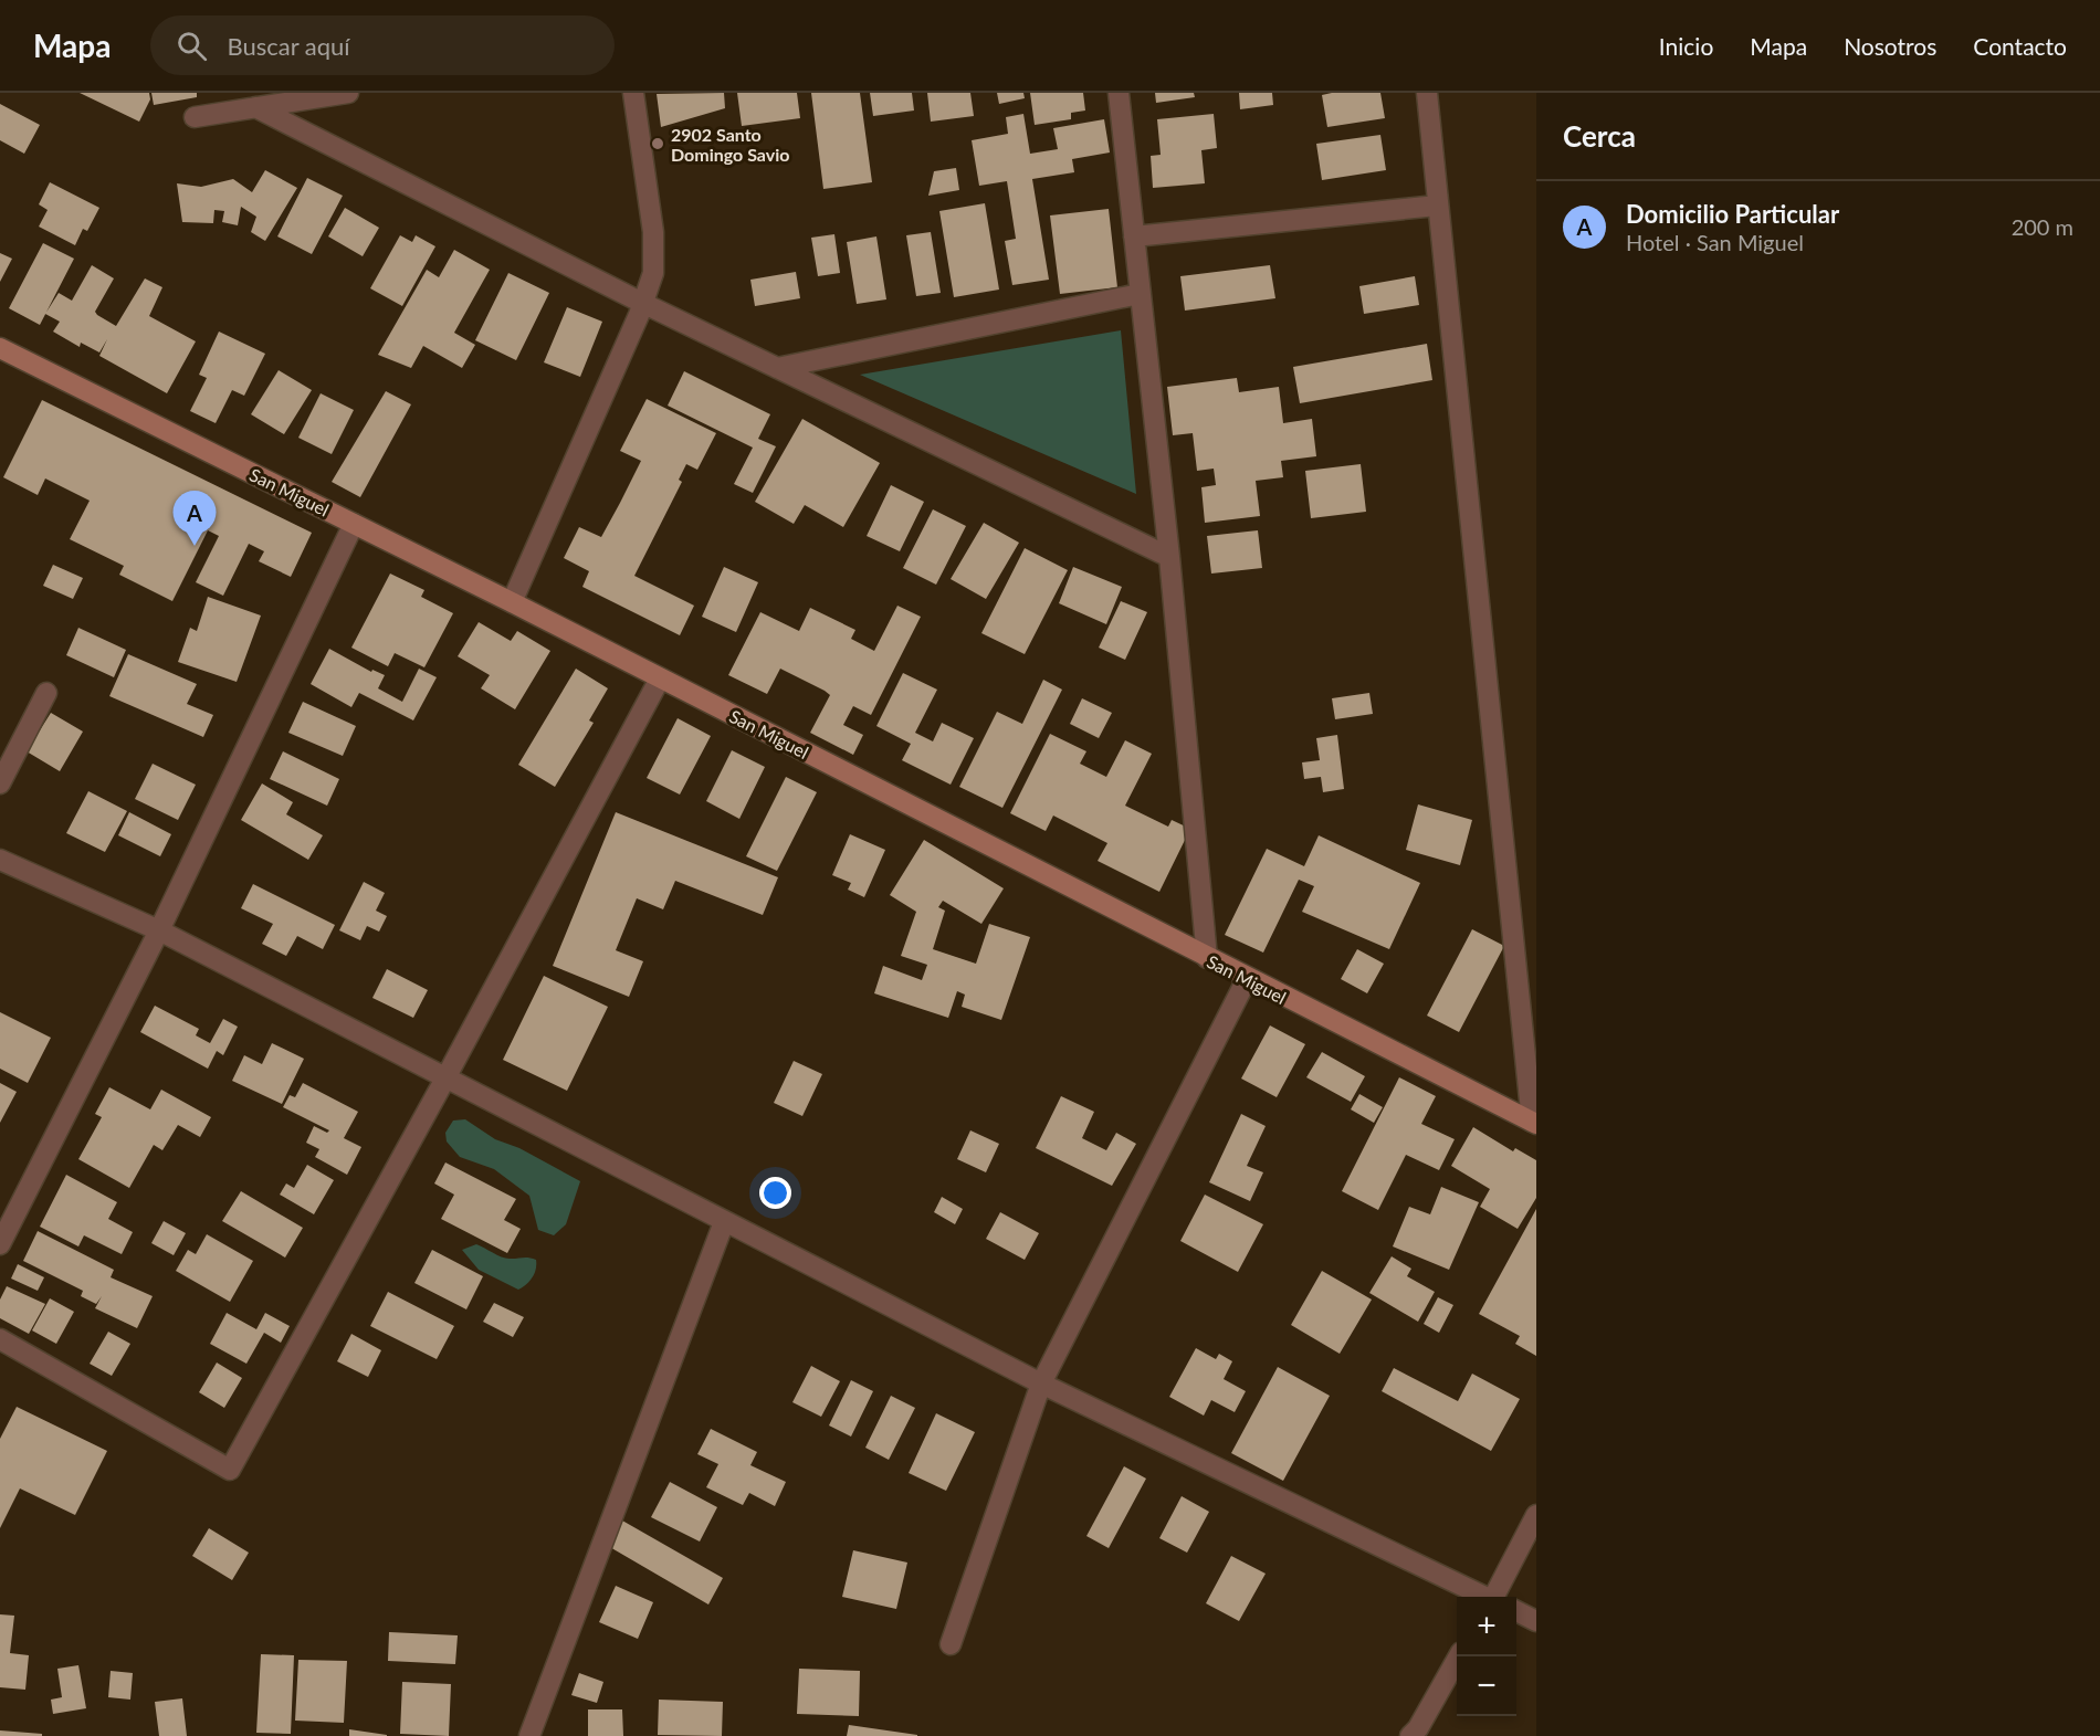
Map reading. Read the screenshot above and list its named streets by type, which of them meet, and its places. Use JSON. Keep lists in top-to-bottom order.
{
  "streets": {
    "street": ["San Miguel"]
  },
  "places": ["2902 Santo Domingo Savio"],
  "page": {
    "header": "Mapa",
    "search": "Buscar aquí",
    "nav": [
      "Inicio",
      "Mapa",
      "Nosotros",
      "Contacto"
    ],
    "heading": "Cerca",
    "list": [
      {
        "mark": "A",
        "name": "Domicilio Particular",
        "note": "Hotel · San Miguel",
        "value": "200 m"
      }
    ],
    "pins": "A",
    "map_buttons": ["+", "−"]
  }
}
